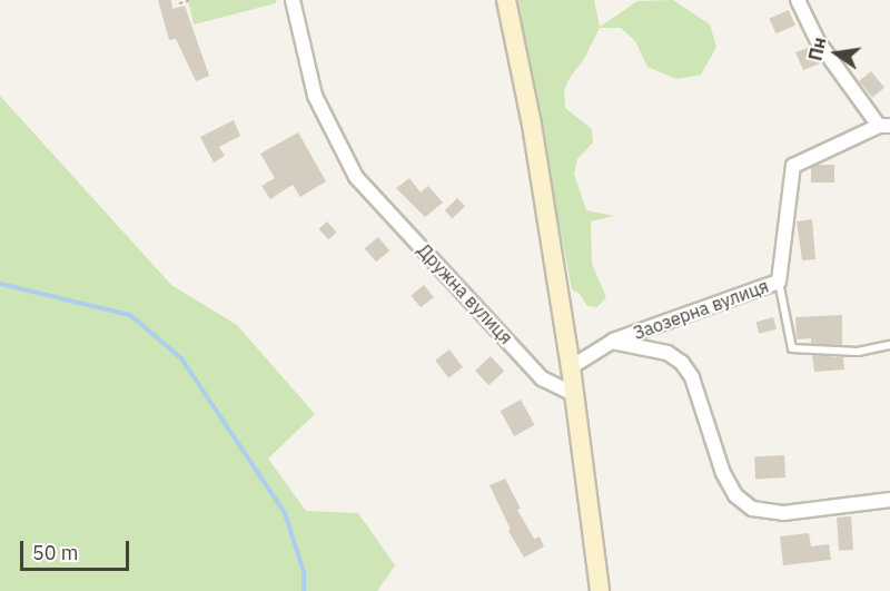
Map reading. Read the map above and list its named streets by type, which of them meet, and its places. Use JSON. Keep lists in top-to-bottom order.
{
  "streets": {
    "street": ["Дружна вулиця", "Заозерна вулиця"]
  },
  "scale_bar": "50 m",
  "north": "left"
}
